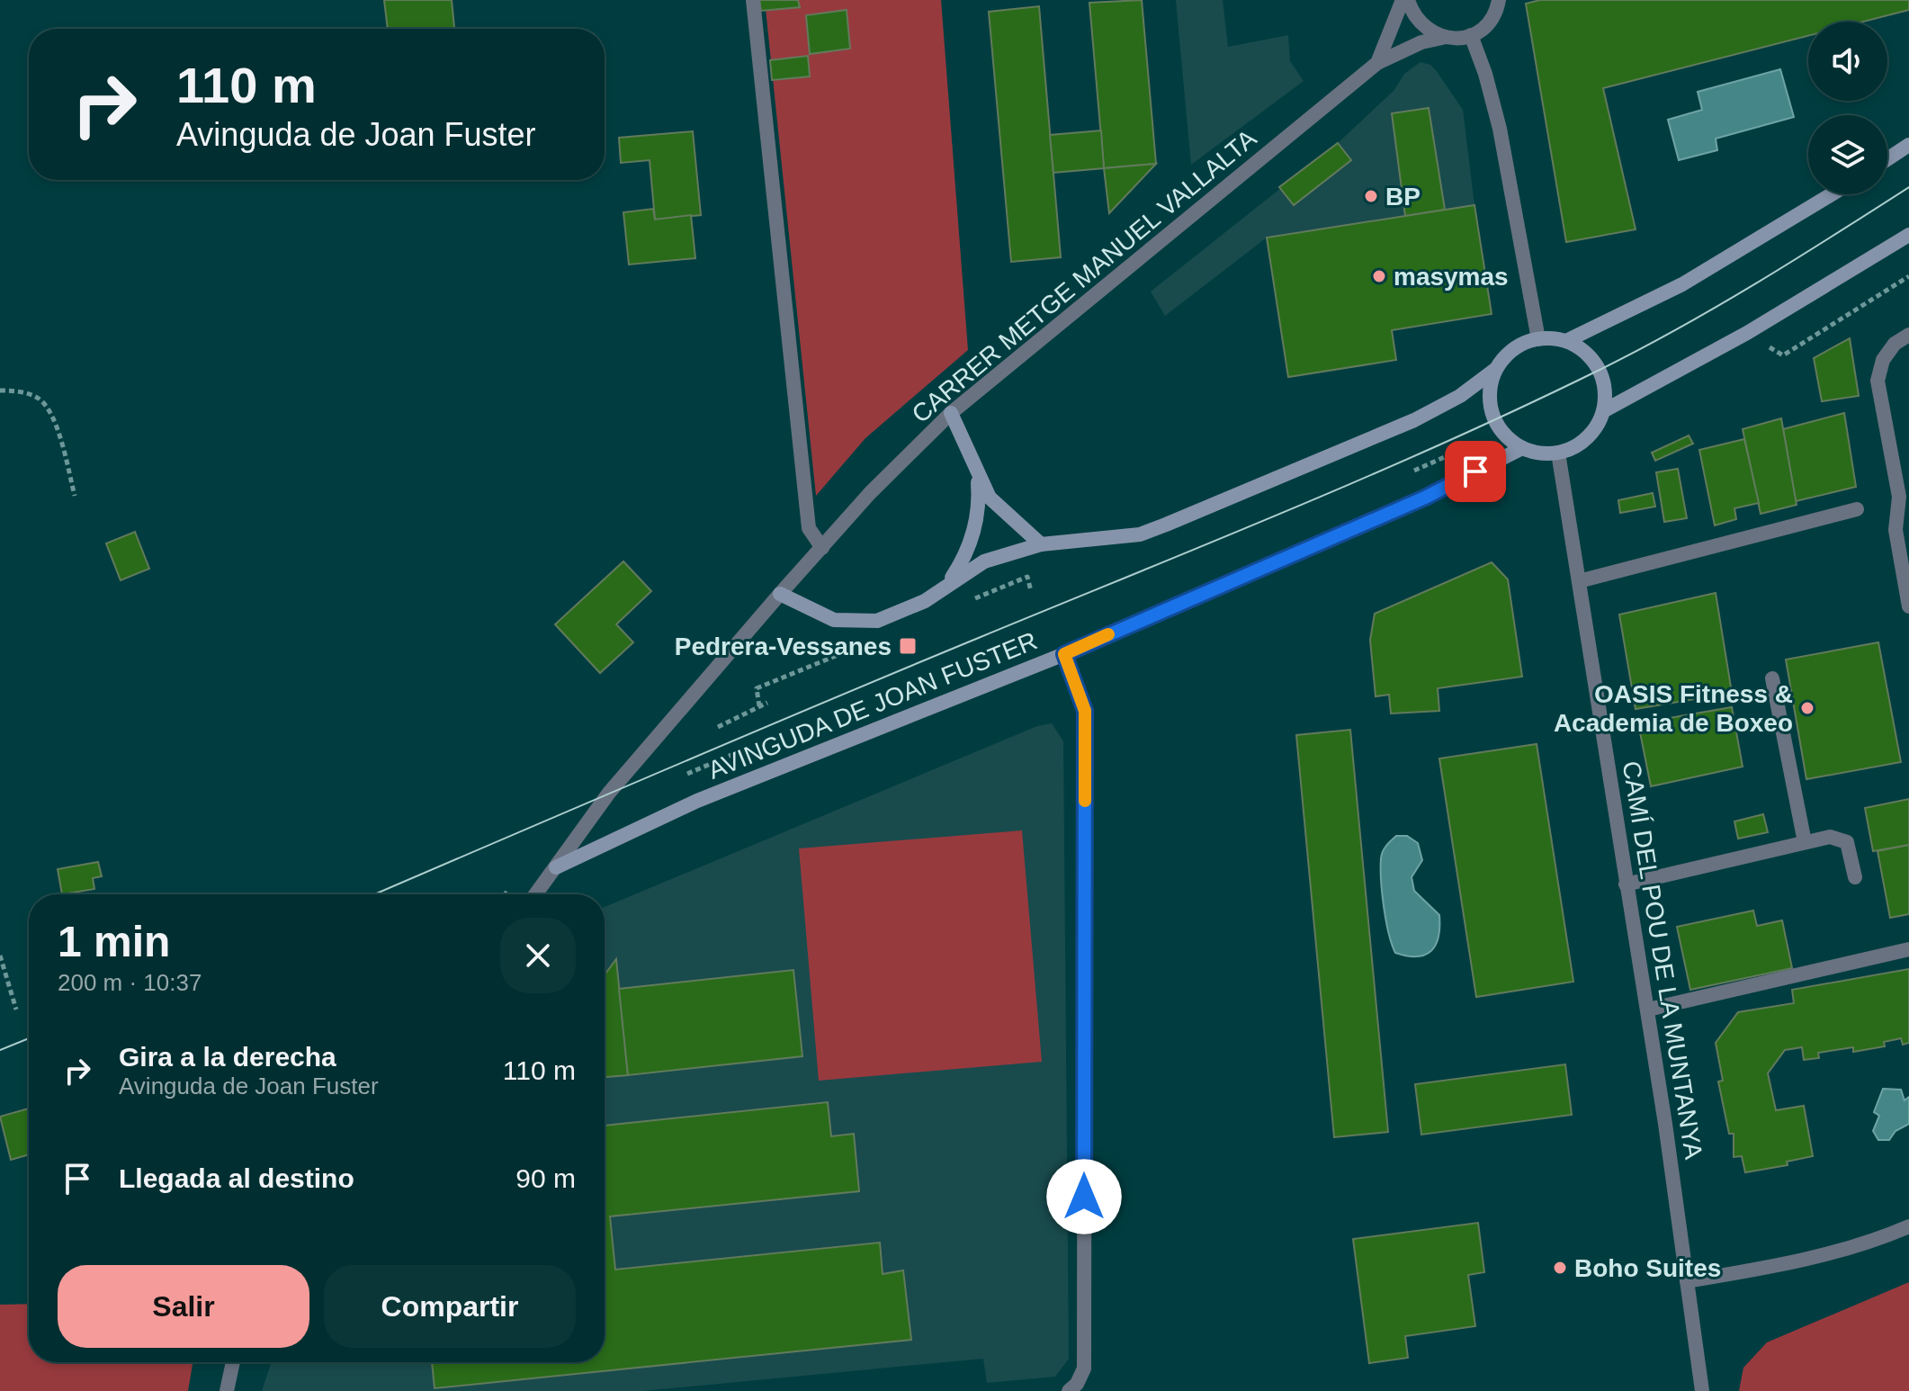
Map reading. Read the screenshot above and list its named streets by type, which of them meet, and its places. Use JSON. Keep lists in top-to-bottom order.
{
  "streets": {
    "main road": ["AVINGUDA DE JOAN FUSTER"],
    "street": ["CARRER METGE MANUEL VALLALTA", "CAMÍ DEL POU DE LA MUNTANYA"]
  },
  "crossings": [
    ["CARRER METGE MANUEL VALLALTA", "AVINGUDA DE JOAN FUSTER"],
    ["AVINGUDA DE JOAN FUSTER", "CAMÍ DEL POU DE LA MUNTANYA"]
  ],
  "places": {
    "other": [
      "BP",
      "masymas",
      "OASIS Fitness & Academia de Boxeo",
      "Boho Suites"
    ],
    "transit": ["Pedrera-Vessanes"]
  },
  "page": {
    "turn": ["110 m", "Avinguda de Joan Fuster"],
    "heading": ["1 min", "200 m · 10:37"],
    "list": [
      {
        "name": "Gira a la derecha",
        "note": "Avinguda de Joan Fuster",
        "value": "110 m"
      },
      {
        "name": "Llegada al destino",
        "value": "90 m"
      }
    ],
    "buttons": ["Salir", "Compartir"]
  }
}
